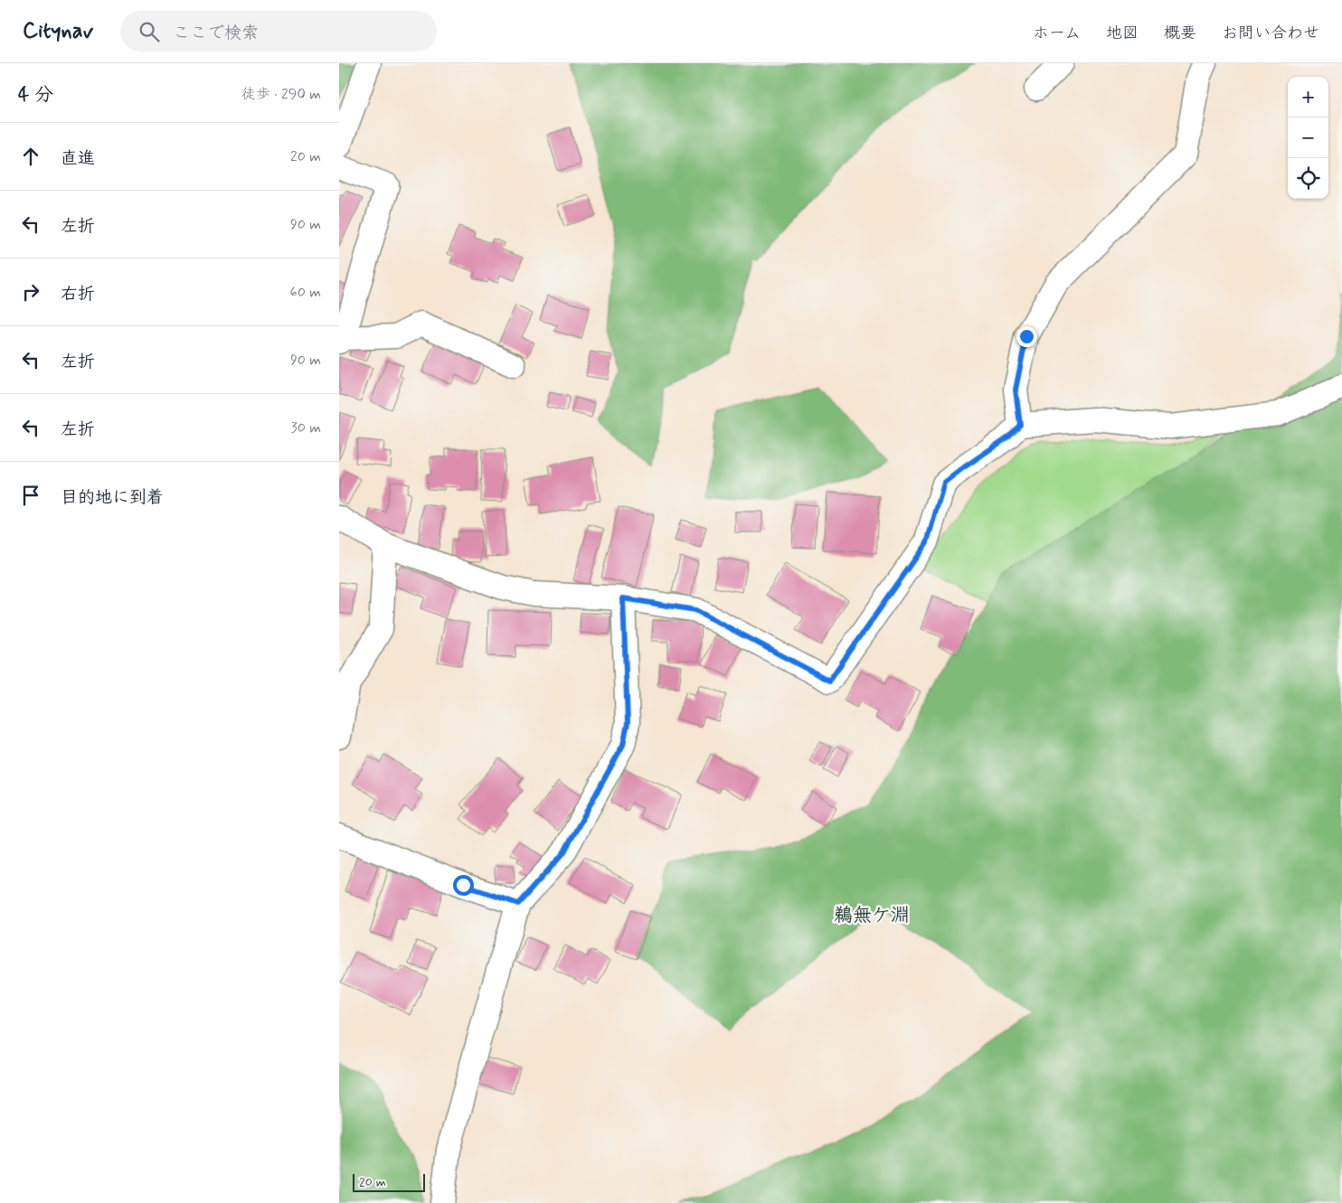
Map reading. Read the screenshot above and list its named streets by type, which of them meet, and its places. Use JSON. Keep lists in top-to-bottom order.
{
  "districts": ["鵜無ケ淵"],
  "scale_bar": "20 m",
  "page": {
    "header": "Citynav",
    "search": "ここで検索",
    "nav": [
      "ホーム",
      "地図",
      "概要",
      "お問い合わせ"
    ],
    "heading": ["4 分", "徒歩 · 290 m"],
    "map_buttons": ["+", "−"],
    "list": [
      ["直進", "20 m"],
      ["左折", "90 m"],
      ["右折", "60 m"],
      ["左折", "90 m"],
      ["左折", "30 m"],
      "目的地に到着"
    ],
    "scale": "20 m"
  }
}
